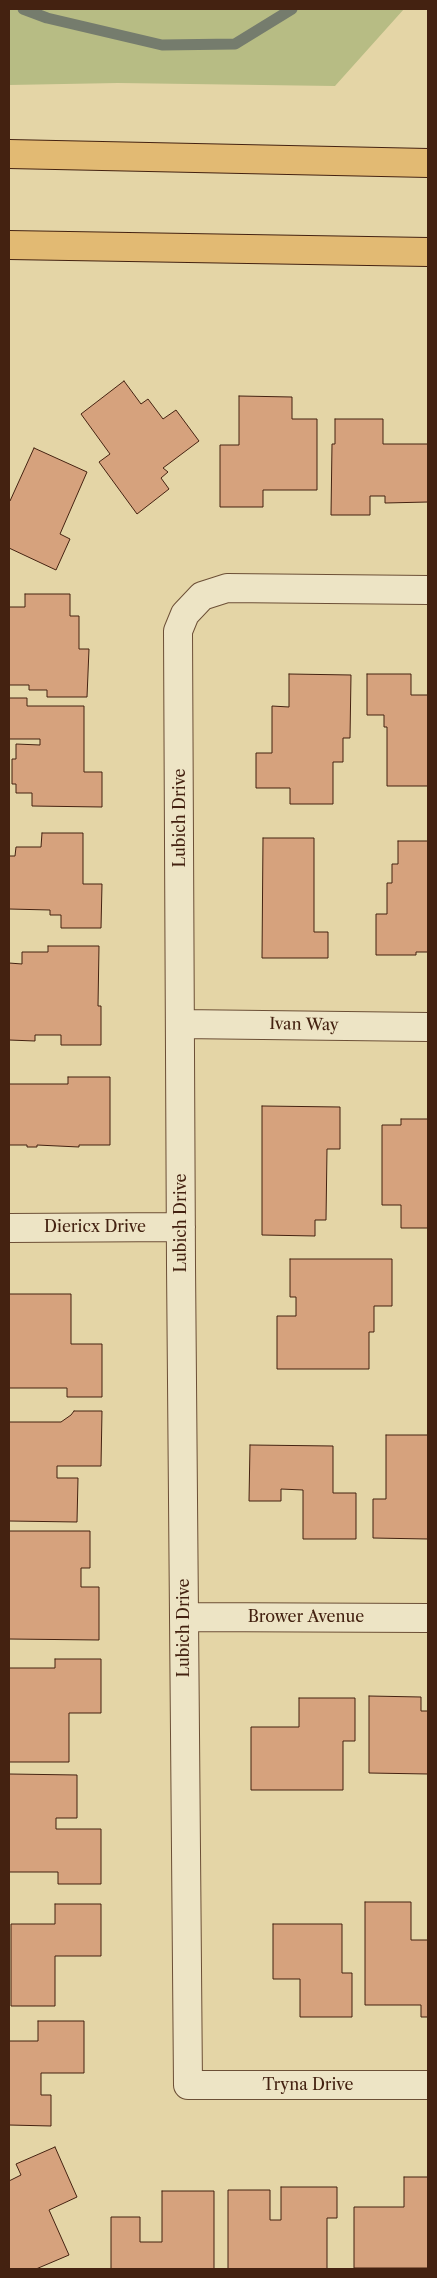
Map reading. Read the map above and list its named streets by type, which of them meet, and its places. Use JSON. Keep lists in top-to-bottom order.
{
  "streets": {
    "street": [
      "Lubich Drive",
      "Ivan Way",
      "Diericx Drive",
      "Brower Avenue",
      "Tryna Drive"
    ]
  },
  "crossings": [
    ["Lubich Drive", "Ivan Way"],
    ["Lubich Drive", "Diericx Drive"],
    ["Lubich Drive", "Brower Avenue"],
    ["Lubich Drive", "Tryna Drive"]
  ]
}
